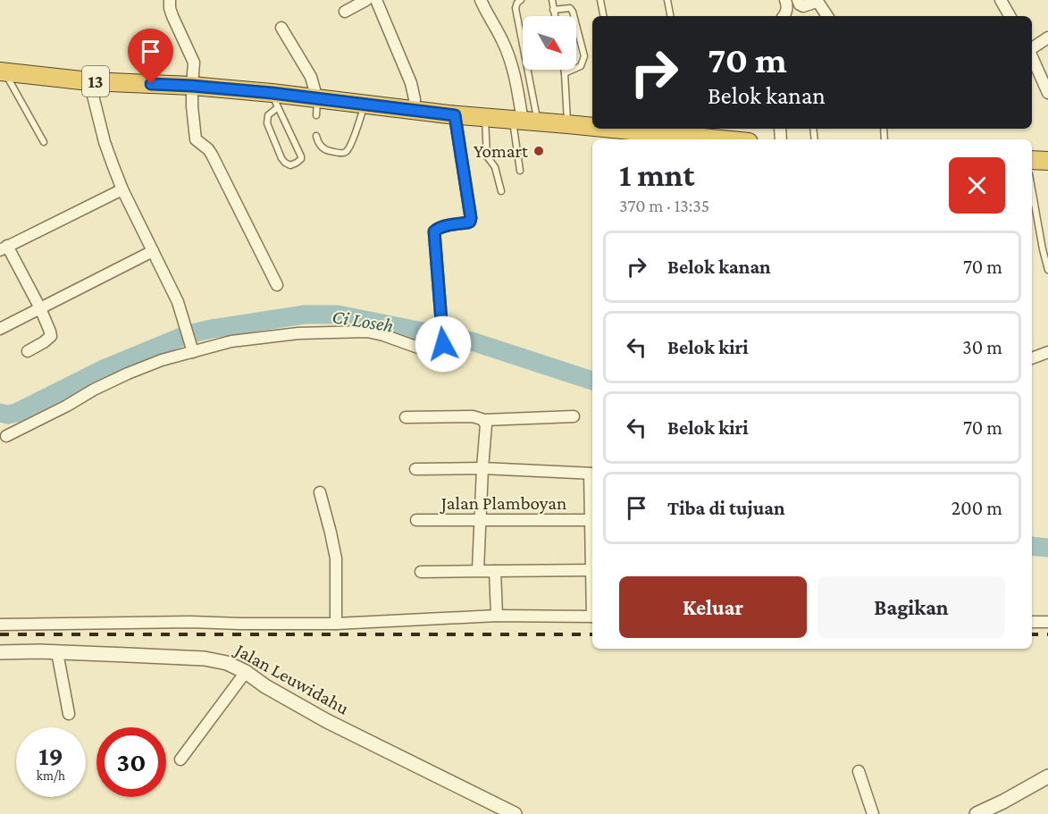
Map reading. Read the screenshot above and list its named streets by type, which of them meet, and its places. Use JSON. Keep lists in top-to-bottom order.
{
  "streets": {
    "highway": ["13"],
    "street": ["Jalan Plamboyan", "Jalan Leuwidahu"]
  },
  "water": ["Ci Loseh"],
  "places": ["Yomart"],
  "north": "bottom right",
  "page": {
    "turn": ["70 m", "Belok kanan"],
    "heading": ["1 mnt", "370 m · 13:35"],
    "list": [
      {
        "name": "Belok kanan",
        "value": "70 m"
      },
      {
        "name": "Belok kiri",
        "value": "30 m"
      },
      {
        "name": "Belok kiri",
        "value": "70 m"
      },
      {
        "name": "Tiba di tujuan",
        "value": "200 m"
      }
    ],
    "buttons": ["Keluar", "Bagikan"],
    "speed": "19 km/h",
    "limit": "30"
  }
}
